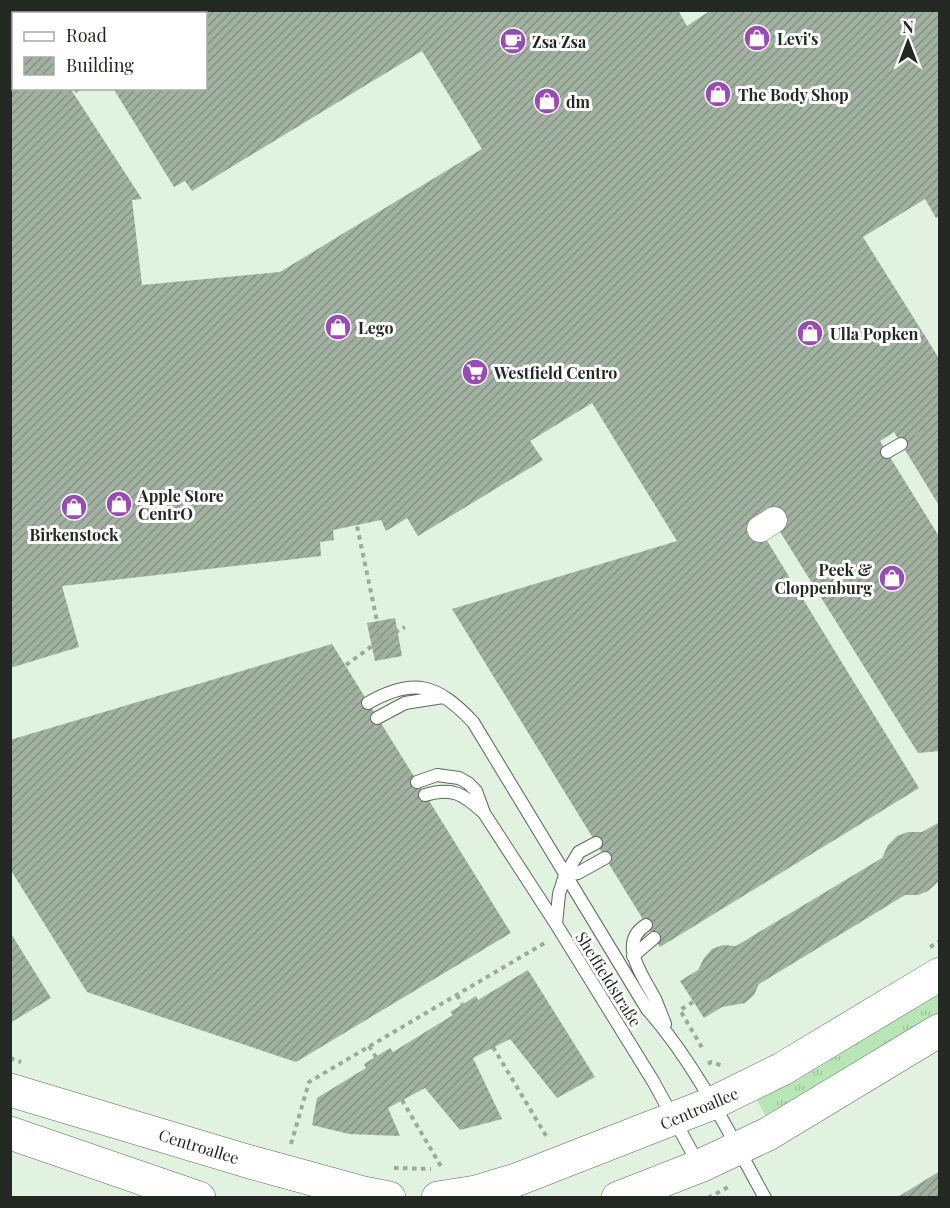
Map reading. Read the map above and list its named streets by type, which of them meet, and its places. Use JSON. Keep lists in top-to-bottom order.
{
  "streets": {
    "street": ["Centroallee"],
    "lane": ["Sheffieldstraße"]
  },
  "crossings": [
    ["Sheffieldstraße", "Centroallee"]
  ],
  "places": {
    "shop": [
      "Levi's",
      "The Body Shop",
      "dm",
      "Lego",
      "Ulla Popken",
      "Apple Store CentrO",
      "Birkenstock",
      "Peek & Cloppenburg"
    ],
    "cafe": ["Zsa Zsa"],
    "supermarket": ["Westfield Centro"]
  },
  "legend": ["Road", "Building"],
  "north": "top"
}
